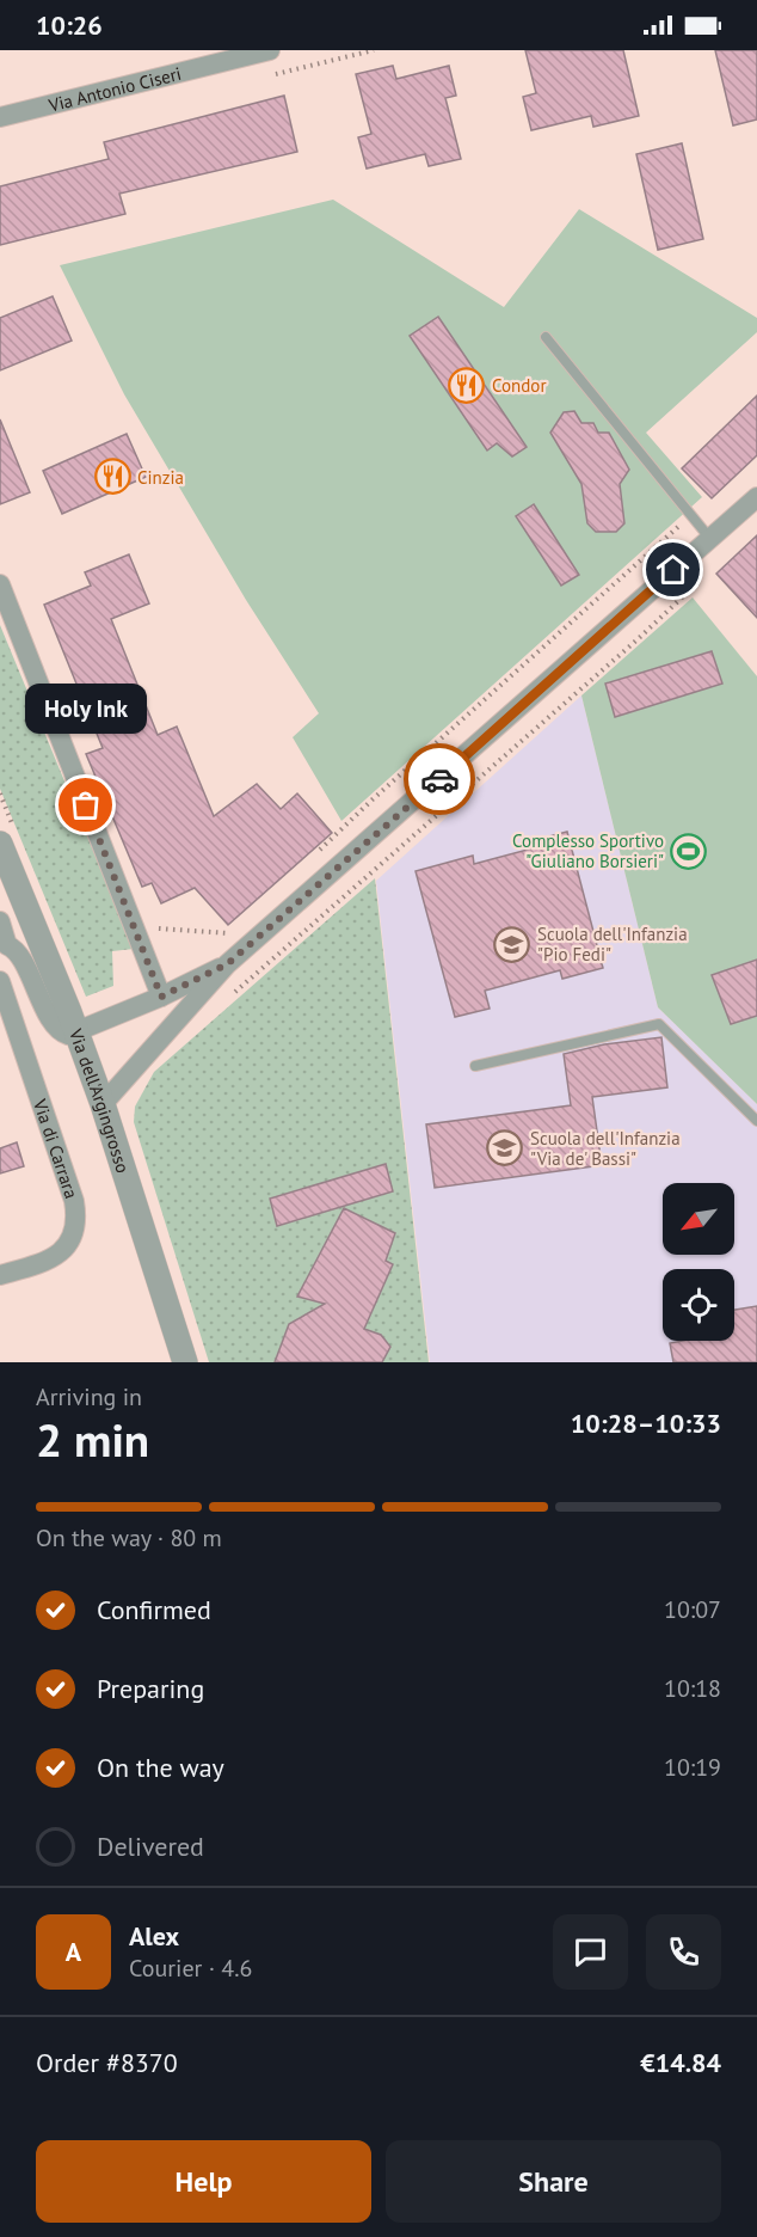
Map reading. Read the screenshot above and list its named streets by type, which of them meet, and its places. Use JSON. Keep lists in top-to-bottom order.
{
  "streets": {
    "street": ["Via Antonio Ciseri", "Via dell'Argingrosso", "Via di Carrara"]
  },
  "places": {
    "restaurant": ["Condor", "Cinzia"],
    "other": ["Holy Ink"],
    "sports": ["Complesso Sportivo \"Giuliano Borsieri\""],
    "school or university": ["Scuola dell'Infanzia \"Pio Fedi\"", "Scuola dell'Infanzia \"Via de' Bassi\""]
  },
  "north": "bottom left",
  "page": {
    "status": "10:26",
    "bubble": "Holy Ink",
    "heading": ["2 min", "Arriving in", "10:28–10:33"],
    "panel": [
      "Alex",
      "Courier · 4.6",
      "Order #8370",
      "€14.84"
    ],
    "bar": "On the way · 80 m",
    "list": [
      ["Confirmed", "10:07"],
      ["Preparing", "10:18"],
      ["On the way", "10:19"],
      "Delivered"
    ],
    "round": "A",
    "buttons": ["Help", "Share"]
  }
}
